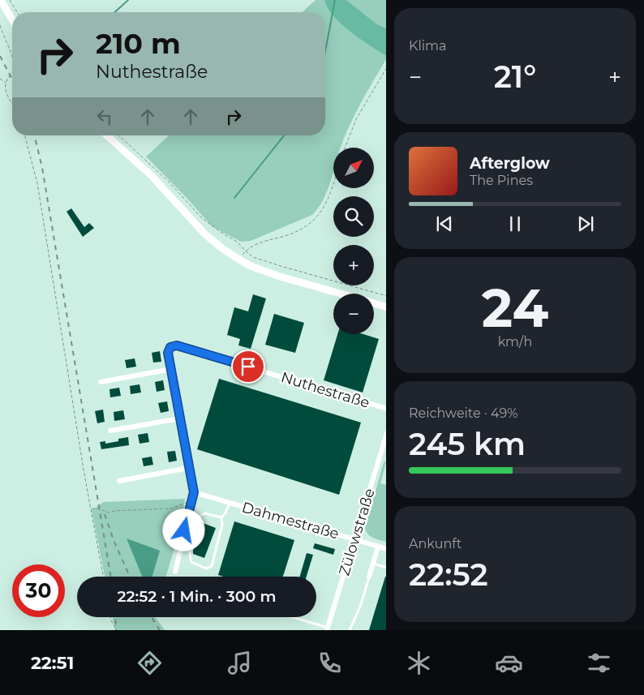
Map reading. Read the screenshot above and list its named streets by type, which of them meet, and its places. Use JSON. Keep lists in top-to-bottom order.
{
  "streets": {
    "street": ["Nuthestraße", "Dahmestraße", "Zülowstraße"]
  },
  "crossings": [
    ["Dahmestraße", "Zülowstraße"]
  ],
  "north": "top right",
  "page": {
    "tile": [
      "Klima",
      ["24", "km/h"],
      ["Reichweite · 49%", "245 km"],
      ["Ankunft", "22:52"]
    ],
    "turn": ["210 m", "Nuthestraße"],
    "heat": ["−", "21°", "+"],
    "song": ["Afterglow", "The Pines"],
    "map_buttons": ["+", "−"],
    "limit": "30",
    "trip": "22:52 · 1 Min. · 300 m",
    "tabs": "22:51"
  }
}
